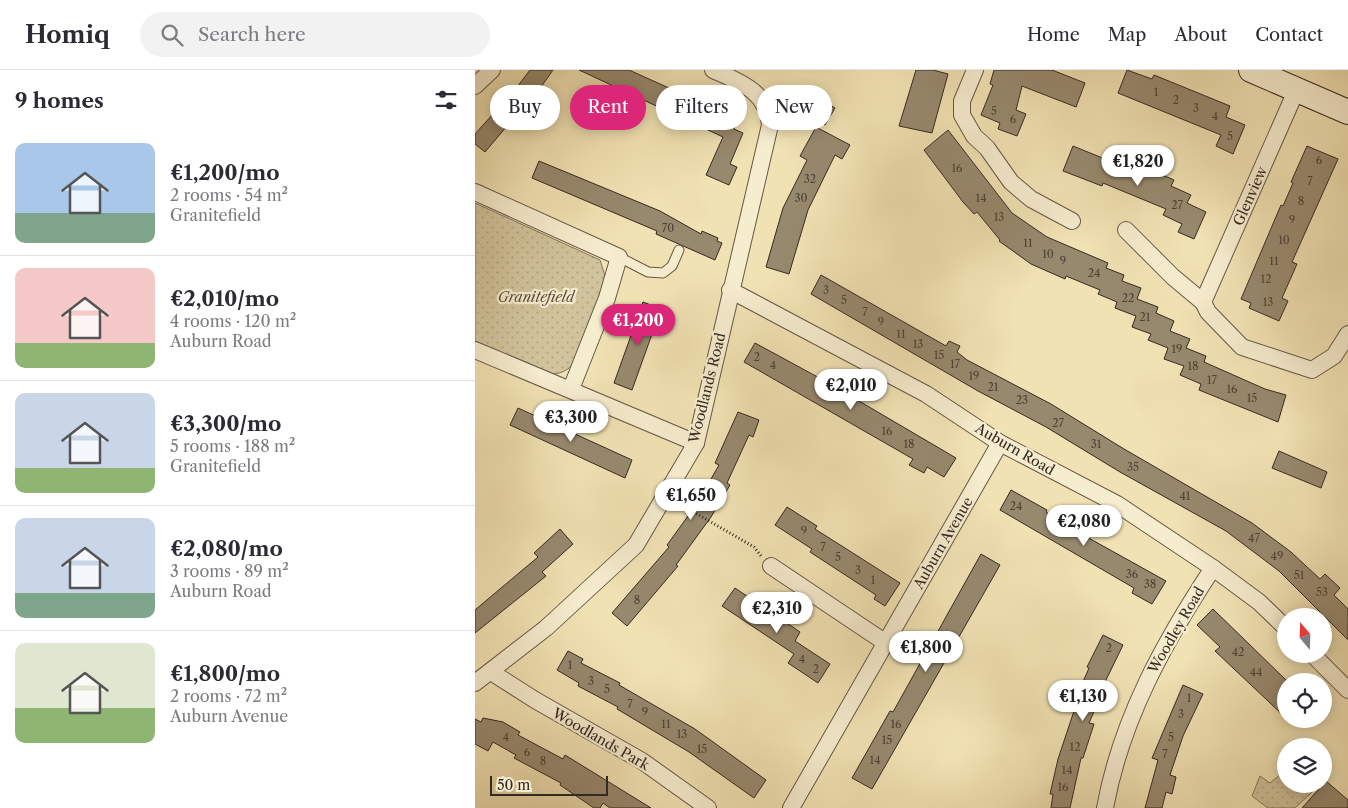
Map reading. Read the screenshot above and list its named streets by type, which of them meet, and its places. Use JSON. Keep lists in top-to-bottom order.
{
  "streets": {
    "street": [
      "Glenview",
      "Woodlands Road",
      "Auburn Road",
      "Auburn Avenue",
      "Woodley Road",
      "Woodlands Park"
    ]
  },
  "crossings": [
    ["Woodlands Road", "Auburn Road"],
    ["Woodlands Road", "Woodlands Park"],
    ["Auburn Road", "Auburn Avenue"],
    ["Auburn Road", "Woodley Road"]
  ],
  "parks": ["Granitefield"],
  "house_numbers": [
    "1",
    "2",
    "3",
    "5",
    "4",
    "6",
    "5",
    "6",
    "16",
    "32",
    "7",
    "30",
    "14",
    "8",
    "27",
    "13",
    "9",
    "70",
    "10",
    "11",
    "10",
    "9",
    "11",
    "24",
    "12",
    "3",
    "22",
    "5",
    "13",
    "7",
    "21",
    "9",
    "11",
    "13",
    "19",
    "15",
    "2",
    "17",
    "4",
    "18",
    "19",
    "17",
    "21",
    "16",
    "15",
    "23",
    "27",
    "16",
    "18",
    "31",
    "35",
    "41",
    "24",
    "9",
    "47",
    "7",
    "49",
    "5",
    "3",
    "36",
    "51",
    "1",
    "38",
    "53",
    "8",
    "2",
    "42",
    "4",
    "1",
    "2",
    "44",
    "3",
    "5",
    "1",
    "7",
    "9",
    "3",
    "11",
    "16",
    "13",
    "4",
    "5",
    "15",
    "12",
    "15",
    "6",
    "7",
    "14",
    "8",
    "14",
    "16"
  ],
  "scale_bar": "50 m",
  "north": "top",
  "page": {
    "header": "Homiq",
    "search": "Search here",
    "nav": [
      "Home",
      "Map",
      "About",
      "Contact"
    ],
    "heading": "9 homes",
    "chip": [
      "Buy",
      "Rent",
      "Filters",
      "New"
    ],
    "list": [
      {
        "name": "€1,200/mo",
        "note": "2 rooms · 54 m² · Granitefield"
      },
      {
        "name": "€2,010/mo",
        "note": "4 rooms · 120 m² · Auburn Road"
      },
      {
        "name": "€3,300/mo",
        "note": "5 rooms · 188 m² · Granitefield"
      },
      {
        "name": "€2,080/mo",
        "note": "3 rooms · 89 m² · Auburn Road"
      },
      {
        "name": "€1,800/mo",
        "note": "2 rooms · 72 m² · Auburn Avenue"
      }
    ],
    "price": [
      "€1,820",
      "€1,200",
      "€2,010",
      "€3,300",
      "€1,650",
      "€2,080",
      "€2,310",
      "€1,800",
      "€1,130"
    ],
    "scale": "50 m"
  }
}
